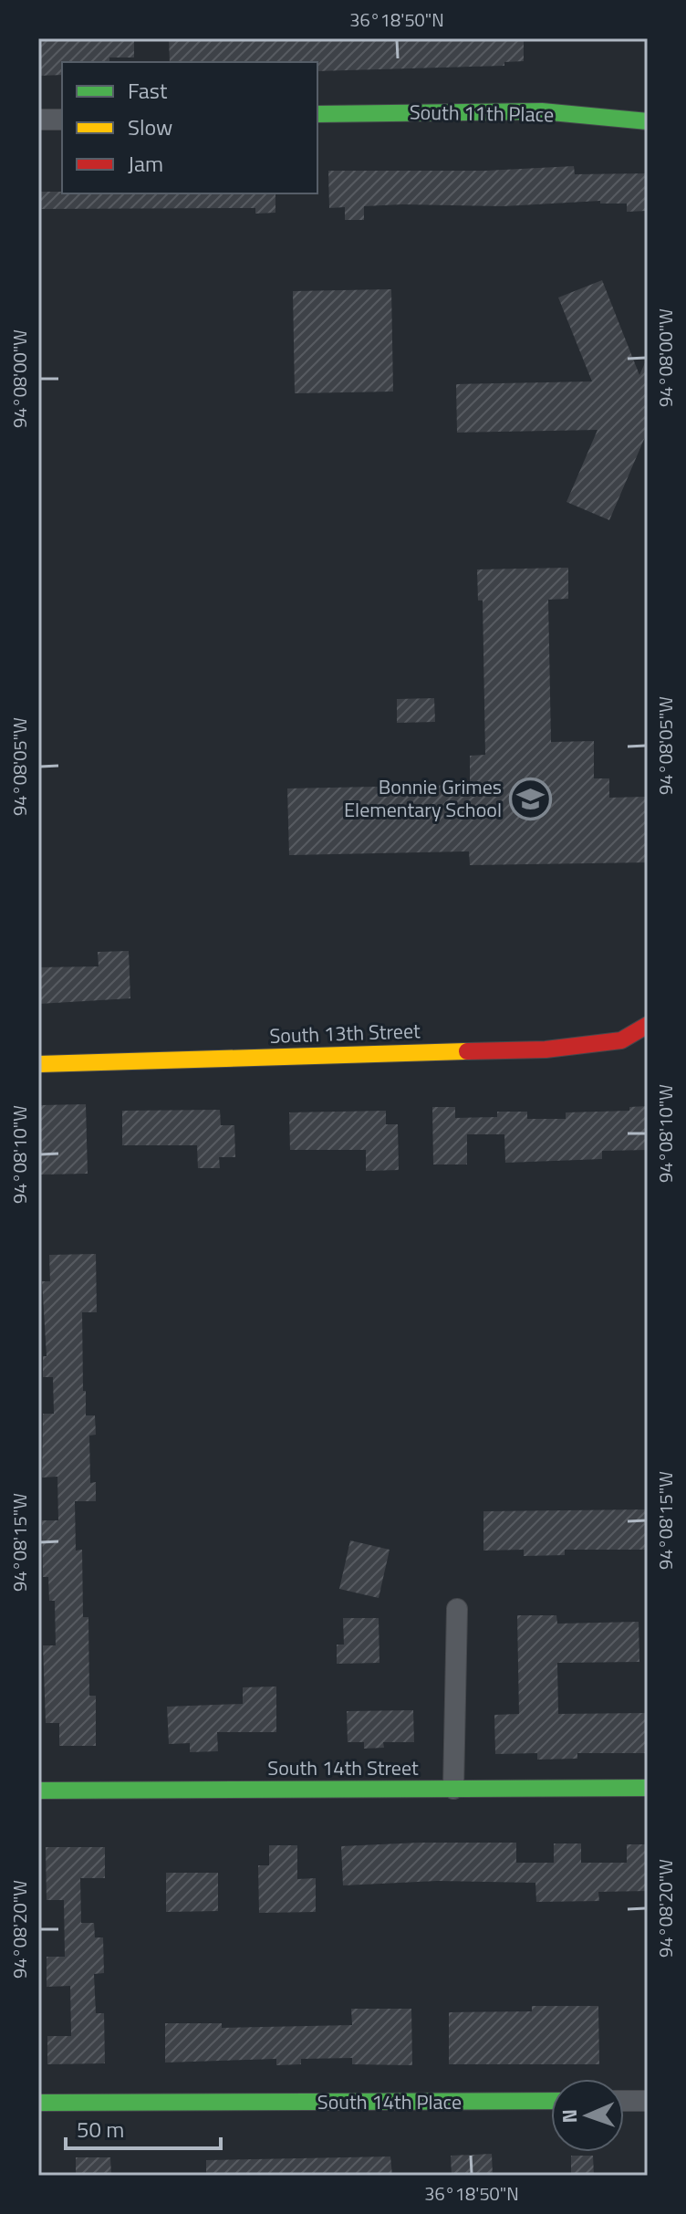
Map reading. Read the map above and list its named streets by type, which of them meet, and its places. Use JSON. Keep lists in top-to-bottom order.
{
  "streets": {
    "street": [
      "South 11th Place",
      "South 13th Street",
      "South 14th Street",
      "South 14th Place"
    ]
  },
  "places": {
    "school or university": ["Bonnie Grimes Elementary School"]
  },
  "legend": ["Fast", "Slow", "Jam"],
  "scale_bar": "50 m",
  "north": "left",
  "coordinates": [
    "36°18'50\"N",
    "94°08'00\"W",
    "94°08'05\"W",
    "94°08'10\"W",
    "94°08'15\"W",
    "94°08'20\"W"
  ]
}
